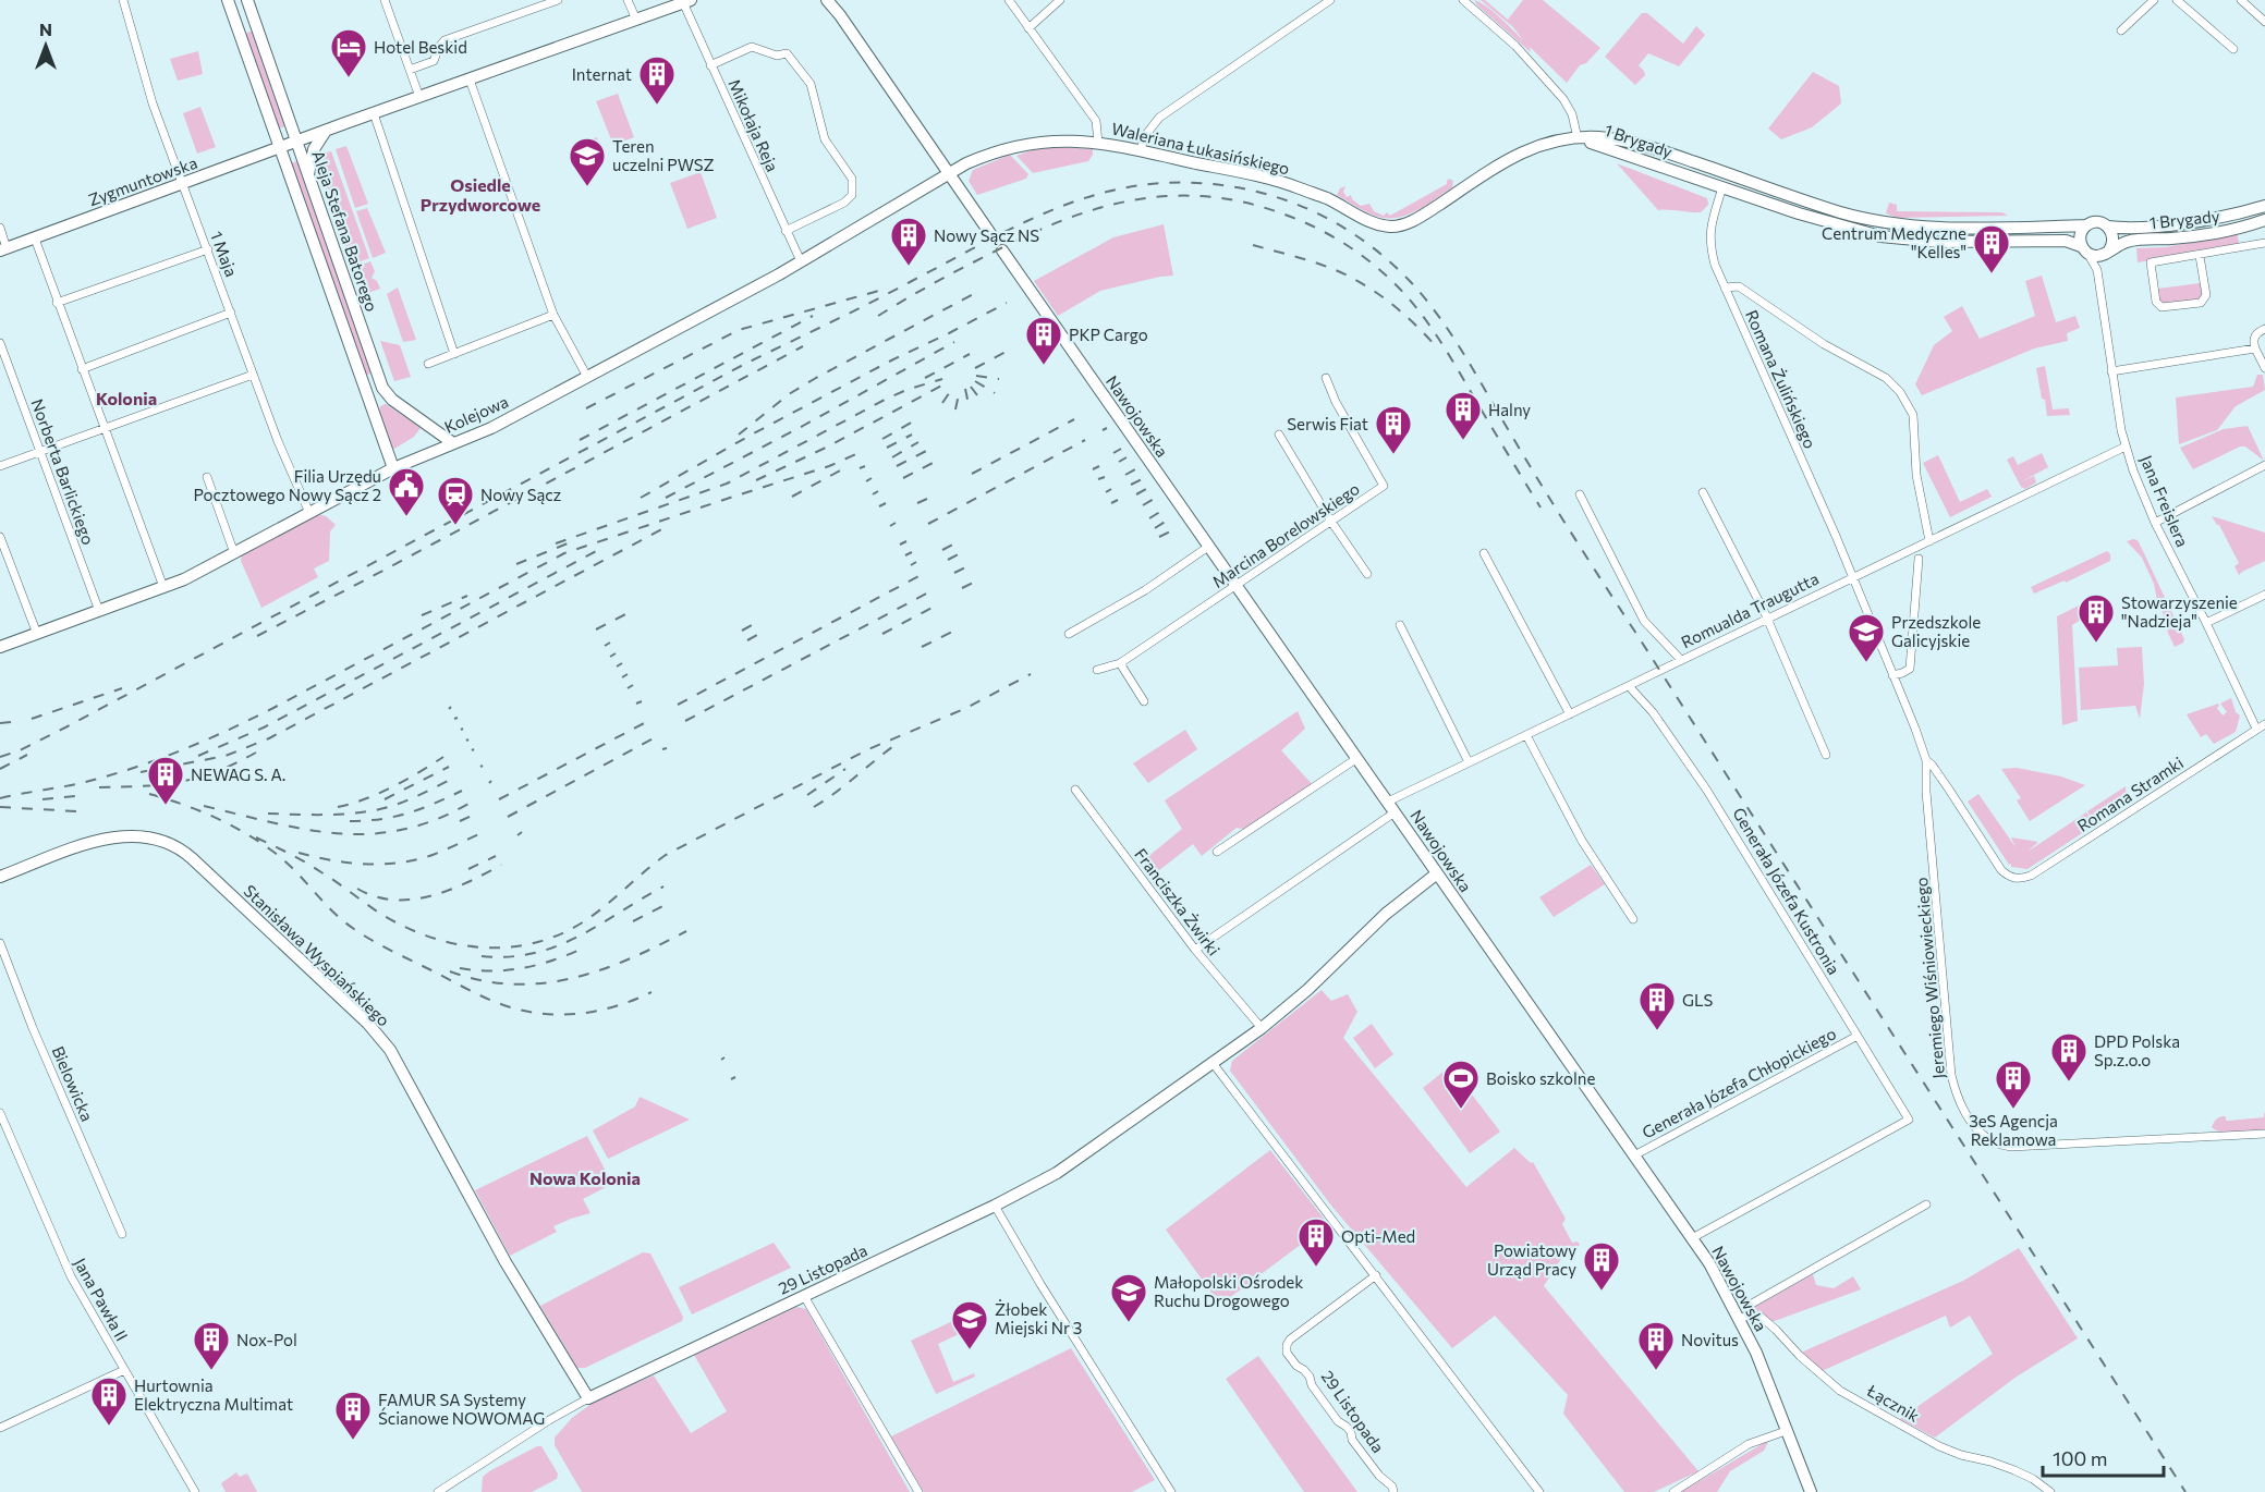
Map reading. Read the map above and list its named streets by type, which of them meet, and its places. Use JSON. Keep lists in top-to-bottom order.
{
  "streets": {
    "street": [
      "Mikołaja Reja",
      "1 Brygady",
      "Waleriana Łukasińskiego",
      "Zygmuntowska",
      "Aleja Stefana Batorego",
      "1 Maja",
      "Romana Żulińskiego",
      "Kolejowa",
      "Nawojowska",
      "Norberta Barlickiego",
      "Jana Freislera",
      "Marcina Borelowskiego",
      "Romualda Traugutta",
      "Romana Stramki",
      "Generała Józefa Kustronia",
      "Franciszka Żwirki",
      "Stanisława Wyspiańskiego",
      "Jeremiego Wiśniowieckiego",
      "Generała Józefa Chłopickiego",
      "Bielowicka",
      "29 Listopada",
      "Jana Pawła II",
      "Łącznik"
    ]
  },
  "crossings": [
    ["Mikołaja Reja", "Zygmuntowska"],
    ["Mikołaja Reja", "Kolejowa"],
    ["1 Brygady", "Waleriana Łukasińskiego"],
    ["1 Brygady", "Romana Żulińskiego"],
    ["1 Brygady", "Jana Freislera"],
    ["Waleriana Łukasińskiego", "Kolejowa"],
    ["Zygmuntowska", "Aleja Stefana Batorego"],
    ["Zygmuntowska", "1 Maja"],
    ["Aleja Stefana Batorego", "Kolejowa"],
    ["1 Maja", "Kolejowa"],
    ["Romana Żulińskiego", "Romualda Traugutta"],
    ["Romana Żulińskiego", "Romana Stramki"],
    ["Romana Żulińskiego", "Jeremiego Wiśniowieckiego"],
    ["Kolejowa", "Norberta Barlickiego"],
    ["Nawojowska", "Marcina Borelowskiego"],
    ["Nawojowska", "Romualda Traugutta"],
    ["Nawojowska", "Generała Józefa Kustronia"],
    ["Nawojowska", "Generała Józefa Chłopickiego"],
    ["Nawojowska", "29 Listopada"],
    ["Nawojowska", "Łącznik"],
    ["Jana Freislera", "Romualda Traugutta"],
    ["Jana Freislera", "Romana Stramki"],
    ["Romualda Traugutta", "Generała Józefa Kustronia"],
    ["Romana Stramki", "Jeremiego Wiśniowieckiego"],
    ["Generała Józefa Kustronia", "Generała Józefa Chłopickiego"],
    ["Franciszka Żwirki", "29 Listopada"],
    ["Stanisława Wyspiańskiego", "29 Listopada"]
  ],
  "districts": ["Osiedle Przydworcowe", "Kolonia", "Nowa Kolonia"],
  "places": {
    "hotel": ["Hotel Beskid"],
    "building": [
      "Internat",
      "Nowy Sącz NS",
      "Centrum Medyczne \"Kelles\"",
      "PKP Cargo",
      "Halny",
      "Serwis Fiat",
      "Stowarzyszenie \"Nadzieja\"",
      "NEWAG S. A.",
      "GLS",
      "DPD Polska Sp.z.o.o",
      "3eS Agencja Reklamowa",
      "Opti-Med",
      "Powiatowy Urząd Pracy",
      "Nox-Pol",
      "Novitus",
      "Hurtownia Elektryczna Multimat",
      "FAMUR SA Systemy Ścianowe NOWOMAG"
    ],
    "school or university": [
      "Teren uczelni PWSZ",
      "Przedszkole Galicyjskie",
      "Małopolski Ośrodek Ruchu Drogowego",
      "Żłobek Miejski Nr 3"
    ],
    "public building": ["Filia Urzędu Pocztowego Nowy Sącz 2"],
    "station": ["Nowy Sącz"],
    "sports": ["Boisko szkolne"]
  },
  "scale_bar": "100 m",
  "north": "top"
}
